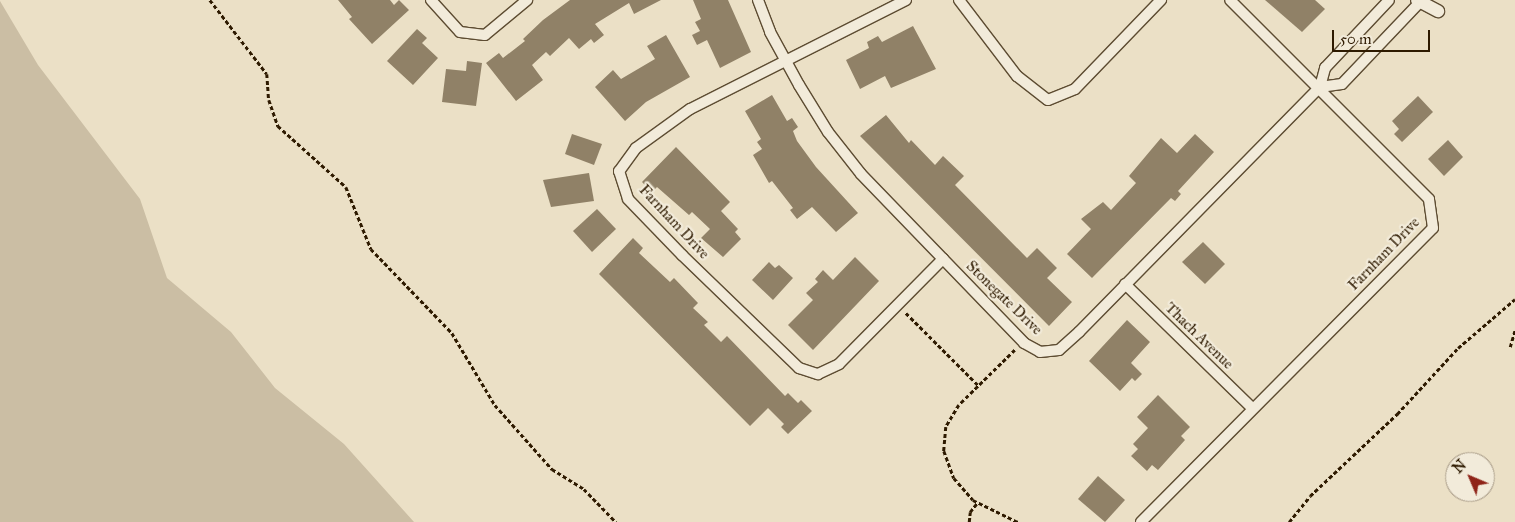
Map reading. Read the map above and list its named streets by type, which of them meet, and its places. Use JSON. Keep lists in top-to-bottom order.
{
  "streets": {
    "street": ["Farnham Drive", "Stonegate Drive", "Thach Avenue"]
  },
  "crossings": [
    ["Farnham Drive", "Stonegate Drive"],
    ["Farnham Drive", "Thach Avenue"],
    ["Stonegate Drive", "Thach Avenue"]
  ],
  "scale_bar": "50 m",
  "north": "top left"
}
